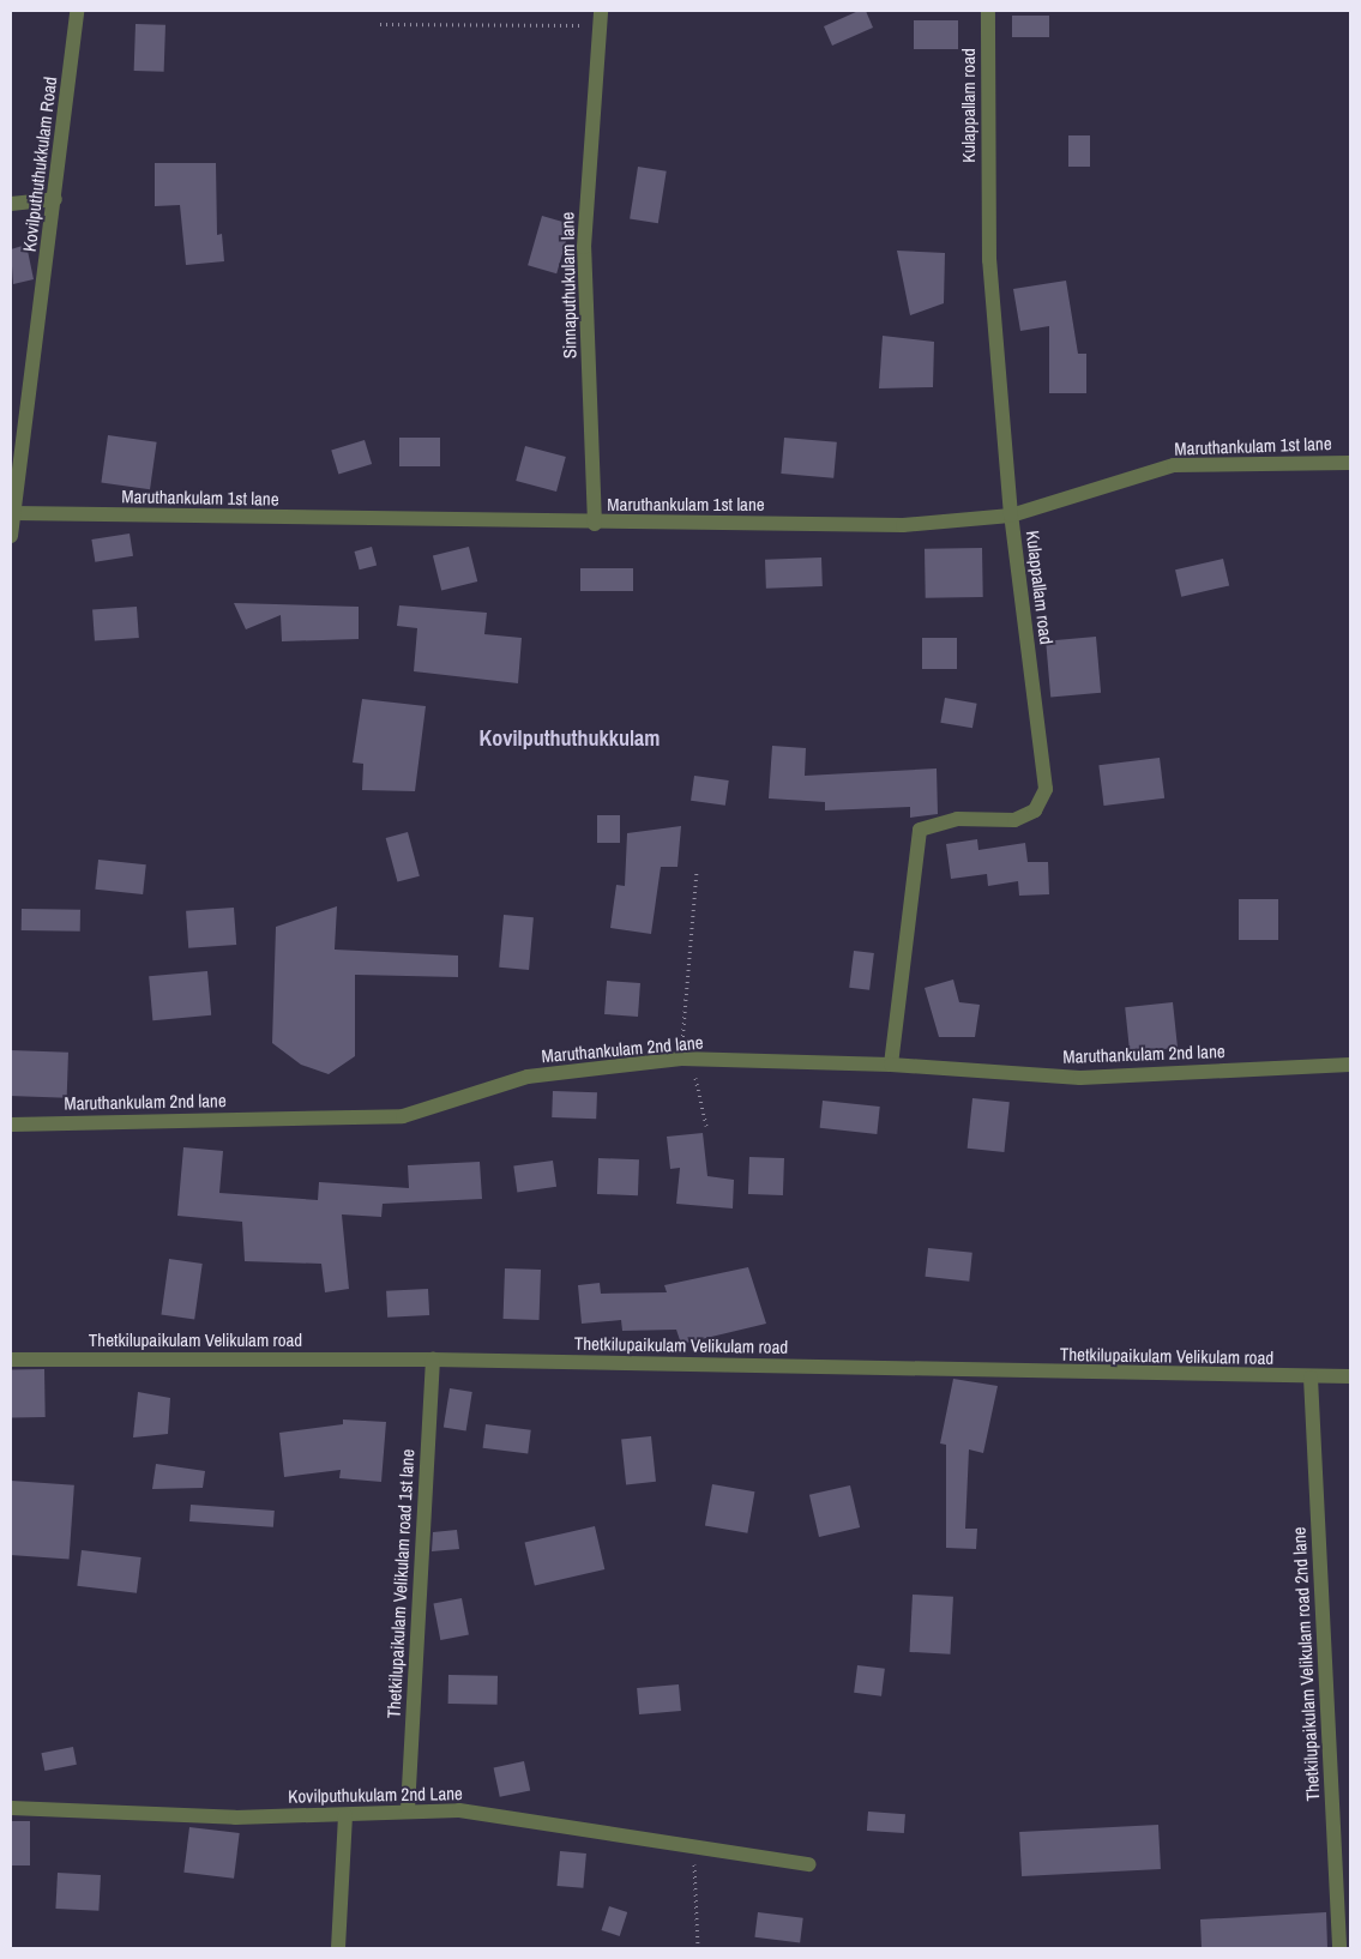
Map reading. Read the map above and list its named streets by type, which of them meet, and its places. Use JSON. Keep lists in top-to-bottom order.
{
  "streets": {
    "street": [
      "Kulappallam road",
      "Kovilputhuthukkulam Road",
      "Sinnaputhukulam lane",
      "Maruthankulam 1st lane",
      "Maruthankulam 2nd lane",
      "Thetkilupaikulam Velikulam road",
      "Thetkilupaikulam Velikulam road 1st lane",
      "Thetkilupaikulam Velikulam road 2nd lane",
      "Kovilputhukulam 2nd Lane"
    ]
  },
  "crossings": [
    ["Kulappallam road", "Maruthankulam 1st lane"],
    ["Kulappallam road", "Maruthankulam 2nd lane"],
    ["Kovilputhuthukkulam Road", "Maruthankulam 1st lane"],
    ["Sinnaputhukulam lane", "Maruthankulam 1st lane"],
    ["Thetkilupaikulam Velikulam road", "Thetkilupaikulam Velikulam road 1st lane"],
    ["Thetkilupaikulam Velikulam road", "Thetkilupaikulam Velikulam road 2nd lane"],
    ["Thetkilupaikulam Velikulam road 1st lane", "Kovilputhukulam 2nd Lane"]
  ],
  "districts": ["Kovilputhuthukkulam"]
}
